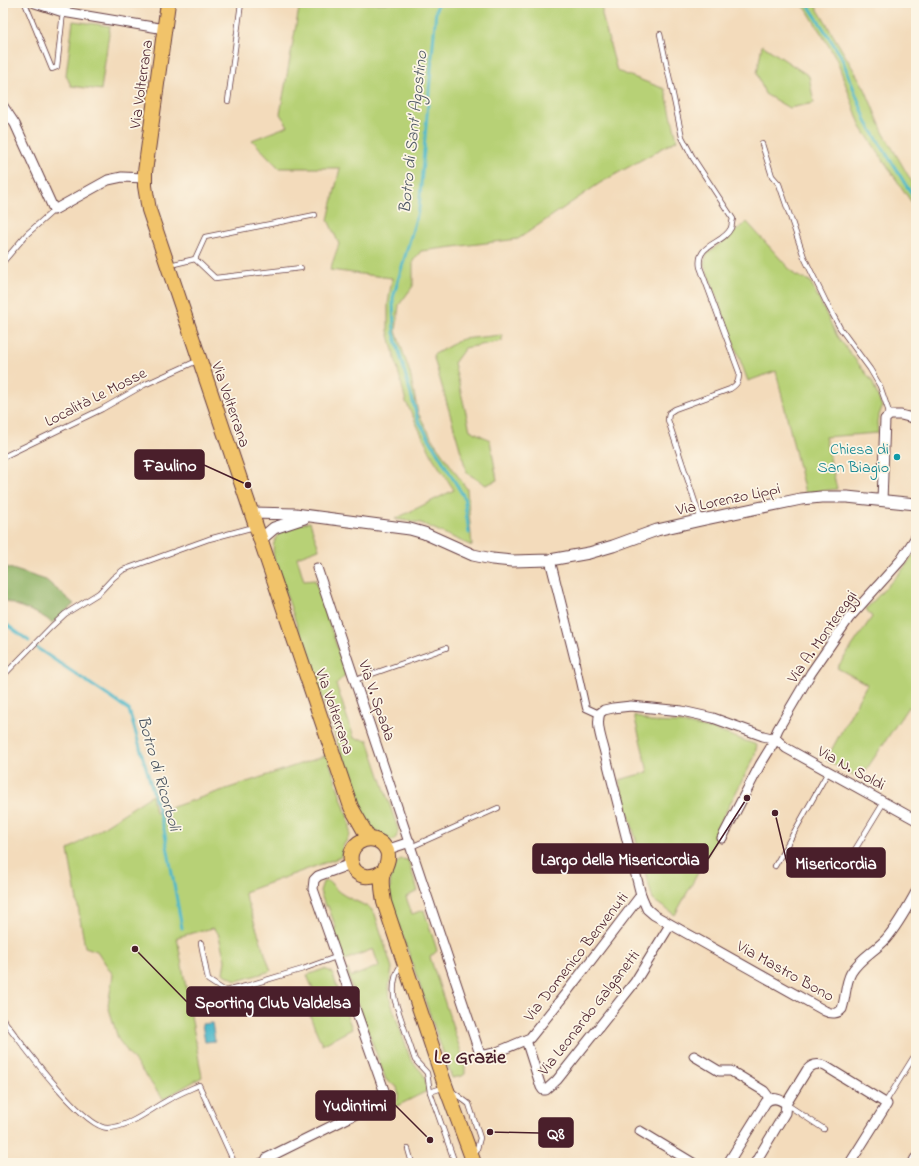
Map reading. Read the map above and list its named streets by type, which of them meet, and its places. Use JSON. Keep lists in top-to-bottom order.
{
  "streets": {
    "main road": ["Via Volterrana"],
    "street": [
      "Via Lorenzo Lippi",
      "Via A. Montereggi",
      "Via V. Spada",
      "Via N. Soldi",
      "Via Domenico Benvenuti",
      "Via Mastro Bono",
      "Via Leonardo Galganetti"
    ],
    "lane": ["Località Le Mosse"]
  },
  "crossings": [
    ["Via Volterrana", "Località Le Mosse"],
    ["Via Volterrana", "Via Lorenzo Lippi"],
    ["Via A. Montereggi", "Via N. Soldi"],
    ["Via V. Spada", "Via Domenico Benvenuti"],
    ["Via Domenico Benvenuti", "Via Mastro Bono"],
    ["Via Domenico Benvenuti", "Via Leonardo Galganetti"],
    ["Via Mastro Bono", "Via Leonardo Galganetti"]
  ],
  "districts": ["Le Grazie"],
  "water": ["Botro di Sant' Agostino", "Botro di Ricorboli"],
  "places": [
    "Chiesa di San Biagio",
    "Faulino",
    "Largo della Misericordia",
    "Misericordia",
    "Sporting Club Valdelsa",
    "Q8",
    "Yudintimi"
  ]
}
